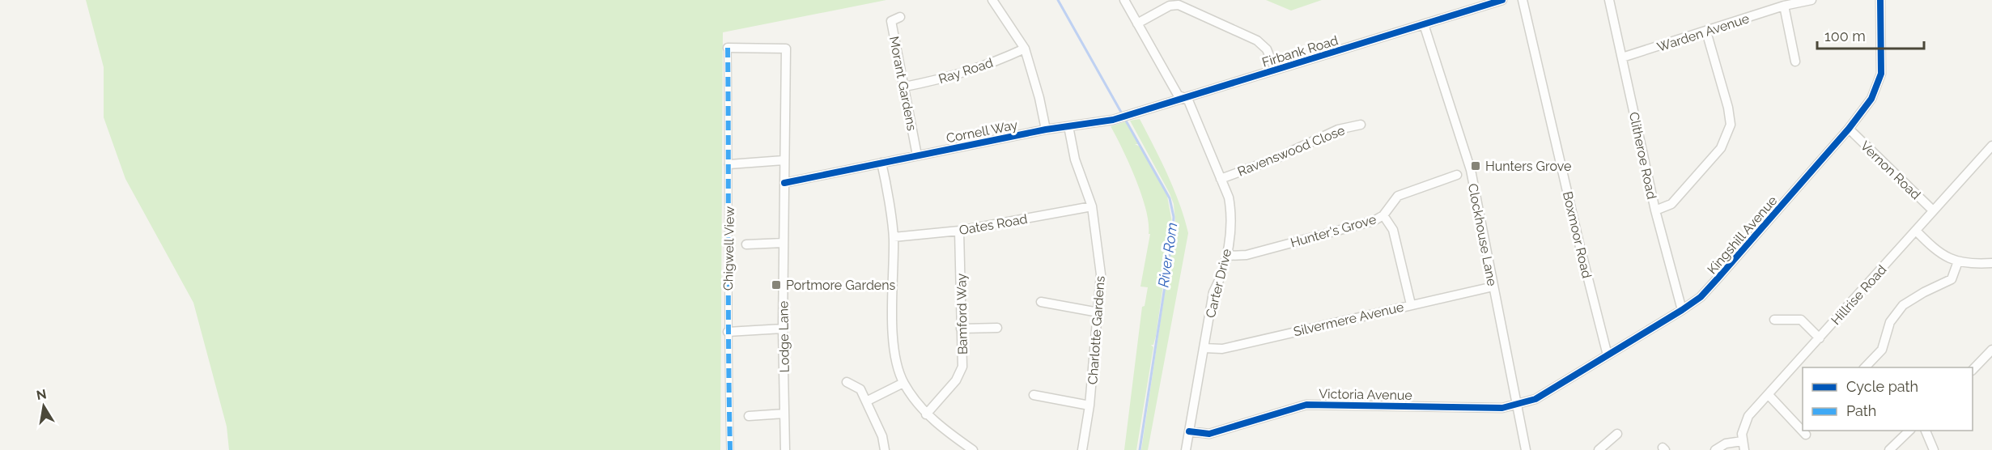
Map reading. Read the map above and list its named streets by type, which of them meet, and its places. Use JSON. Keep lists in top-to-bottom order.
{
  "streets": {
    "street": [
      "Warden Avenue",
      "Firbank Road",
      "Ray Road",
      "Morant Gardens",
      "Cornell Way",
      "Ravenswood Close",
      "Clitheroe Road",
      "Vernon Road",
      "Oates Road",
      "Hunter's Grove",
      "Clockhouse Lane",
      "Boxmoor Road",
      "Kingshill Avenue",
      "Chigwell View",
      "Carter Drive",
      "Hillrise Road",
      "Bamford Way",
      "Silvermere Avenue",
      "Charlotte Gardens",
      "Lodge Lane",
      "Victoria Avenue"
    ]
  },
  "crossings": [
    ["Warden Avenue", "Clitheroe Road"],
    ["Firbank Road", "Cornell Way"],
    ["Firbank Road", "Clockhouse Lane"],
    ["Firbank Road", "Carter Drive"],
    ["Ray Road", "Morant Gardens"],
    ["Morant Gardens", "Cornell Way"],
    ["Cornell Way", "Carter Drive"],
    ["Cornell Way", "Charlotte Gardens"],
    ["Cornell Way", "Lodge Lane"],
    ["Ravenswood Close", "Carter Drive"],
    ["Clitheroe Road", "Kingshill Avenue"],
    ["Vernon Road", "Kingshill Avenue"],
    ["Vernon Road", "Hillrise Road"],
    ["Oates Road", "Bamford Way"],
    ["Oates Road", "Charlotte Gardens"],
    ["Hunter's Grove", "Carter Drive"],
    ["Clockhouse Lane", "Kingshill Avenue"],
    ["Clockhouse Lane", "Silvermere Avenue"],
    ["Clockhouse Lane", "Victoria Avenue"],
    ["Boxmoor Road", "Kingshill Avenue"],
    ["Kingshill Avenue", "Victoria Avenue"],
    ["Chigwell View", "Lodge Lane"],
    ["Carter Drive", "Silvermere Avenue"],
    ["Carter Drive", "Victoria Avenue"]
  ],
  "water": ["River Rom"],
  "places": {
    "transit": ["Hunters Grove", "Portmore Gardens"]
  },
  "legend": ["Cycle path", "Path"],
  "scale_bar": "100 m",
  "north": "top"
}
